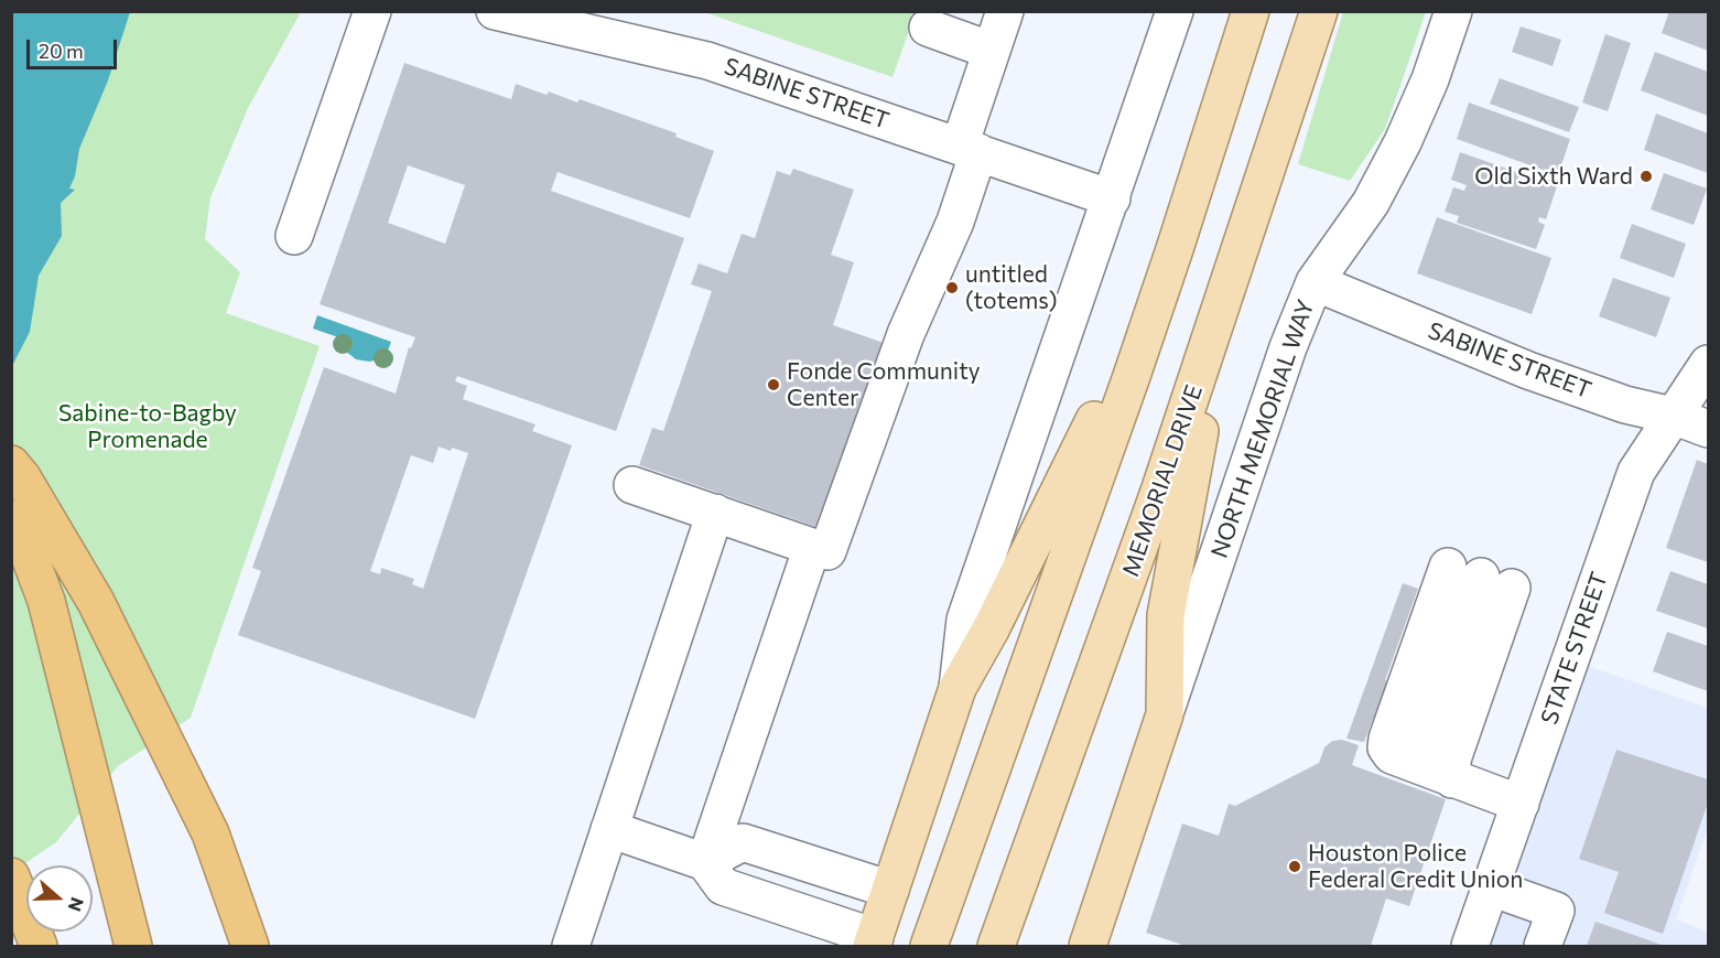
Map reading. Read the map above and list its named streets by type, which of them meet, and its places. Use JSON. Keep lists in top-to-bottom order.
{
  "streets": {
    "main road": ["MEMORIAL DRIVE"],
    "street": ["SABINE STREET", "NORTH MEMORIAL WAY", "STATE STREET"]
  },
  "crossings": [
    ["SABINE STREET", "NORTH MEMORIAL WAY"],
    ["SABINE STREET", "STATE STREET"]
  ],
  "parks": ["Sabine-to-Bagby Promenade"],
  "places": [
    "Old Sixth Ward",
    "untitled (totems)",
    "Fonde Community Center",
    "Houston Police Federal Credit Union"
  ],
  "scale_bar": "20 m",
  "north": "right"
}
